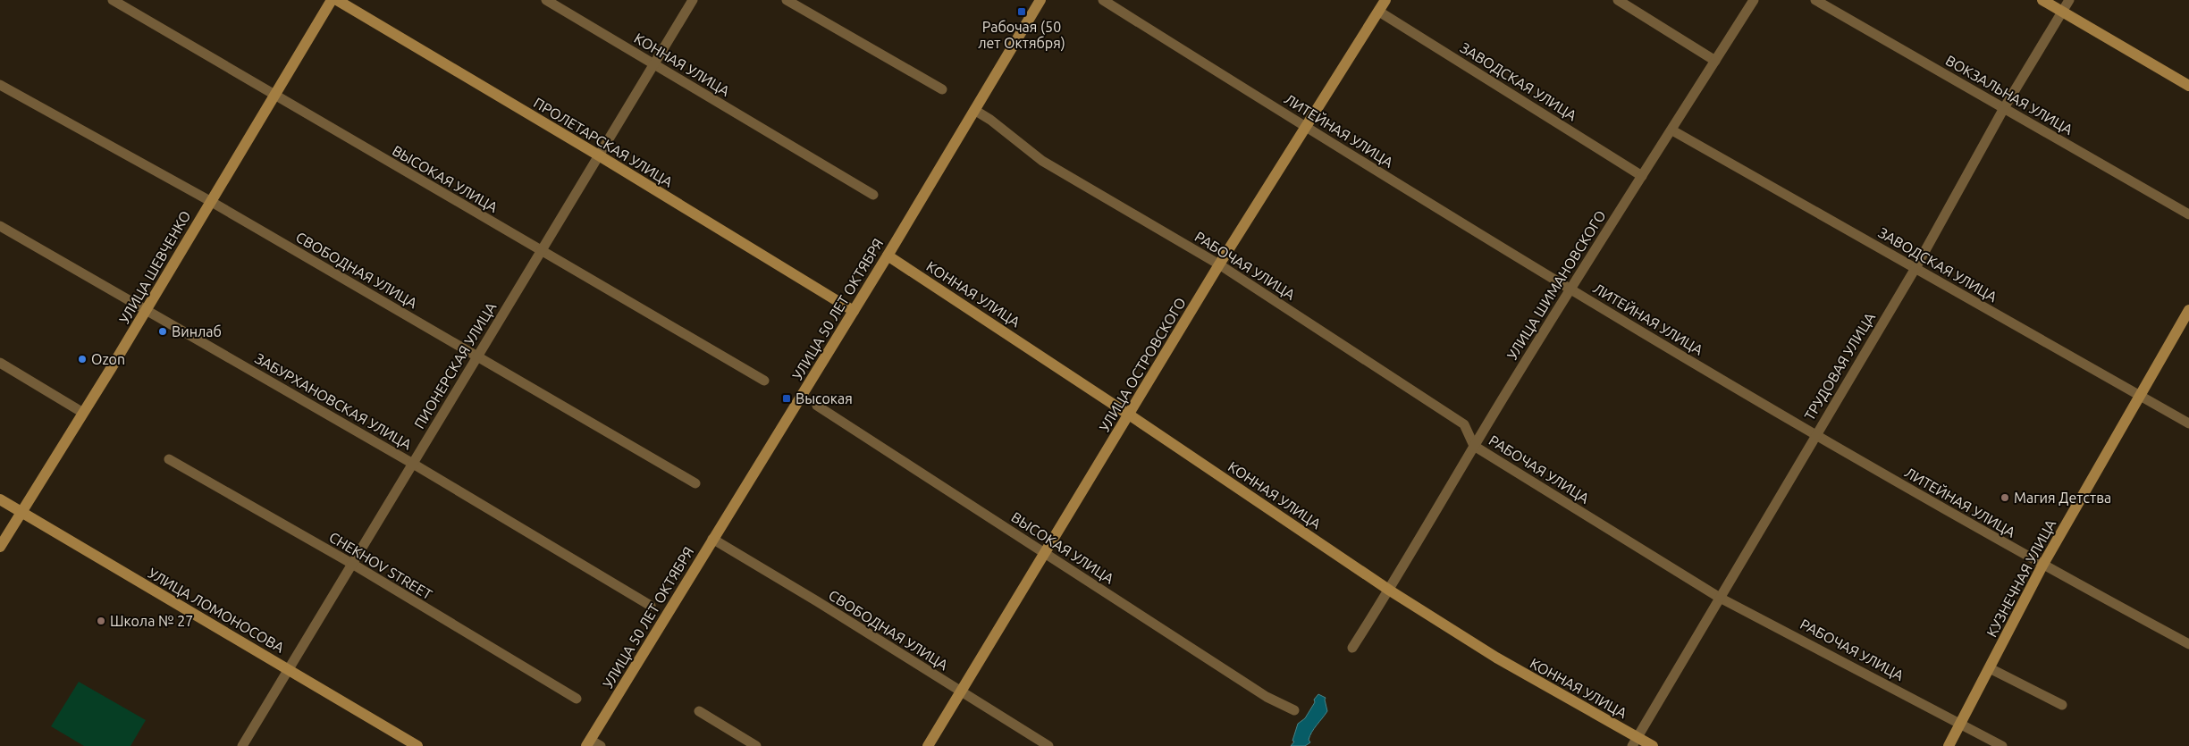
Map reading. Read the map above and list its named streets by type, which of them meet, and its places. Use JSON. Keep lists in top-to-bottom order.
{
  "streets": {
    "street": [
      "КОННАЯ УЛИЦА",
      "ЗАВОДСКАЯ УЛИЦА",
      "ВОКЗАЛЬНАЯ УЛИЦА",
      "ЛИТЕЙНАЯ УЛИЦА",
      "ПРОЛЕТАРСКАЯ УЛИЦА",
      "ВЫСОКАЯ УЛИЦА",
      "РАБОЧАЯ УЛИЦА",
      "УЛИЦА ШЕВЧЕНКО",
      "СВОБОДНАЯ УЛИЦА",
      "УЛИЦА ШИМАНОВСКОГО",
      "УЛИЦА 50 ЛЕТ ОКТЯБРЯ",
      "УЛИЦА ОСТРОВСКОГО",
      "ПИОНЕРСКАЯ УЛИЦА",
      "ТРУДОВАЯ УЛИЦА",
      "ЗАБУРХАНОВСКАЯ УЛИЦА",
      "CHEKHOV STREET",
      "КУЗНЕЧНАЯ УЛИЦА",
      "УЛИЦА ЛОМОНОСОВА"
    ]
  },
  "crossings": [
    ["КОННАЯ УЛИЦА", "УЛИЦА ШИМАНОВСКОГО"],
    ["КОННАЯ УЛИЦА", "УЛИЦА 50 ЛЕТ ОКТЯБРЯ"],
    ["КОННАЯ УЛИЦА", "УЛИЦА ОСТРОВСКОГО"],
    ["КОННАЯ УЛИЦА", "ПИОНЕРСКАЯ УЛИЦА"],
    ["КОННАЯ УЛИЦА", "ТРУДОВАЯ УЛИЦА"],
    ["ЗАВОДСКАЯ УЛИЦА", "УЛИЦА ШИМАНОВСКОГО"],
    ["ЗАВОДСКАЯ УЛИЦА", "УЛИЦА ОСТРОВСКОГО"],
    ["ЗАВОДСКАЯ УЛИЦА", "ТРУДОВАЯ УЛИЦА"],
    ["ЗАВОДСКАЯ УЛИЦА", "КУЗНЕЧНАЯ УЛИЦА"],
    ["ВОКЗАЛЬНАЯ УЛИЦА", "ТРУДОВАЯ УЛИЦА"],
    ["ЛИТЕЙНАЯ УЛИЦА", "УЛИЦА ШИМАНОВСКОГО"],
    ["ЛИТЕЙНАЯ УЛИЦА", "УЛИЦА ОСТРОВСКОГО"],
    ["ЛИТЕЙНАЯ УЛИЦА", "ТРУДОВАЯ УЛИЦА"],
    ["ЛИТЕЙНАЯ УЛИЦА", "КУЗНЕЧНАЯ УЛИЦА"],
    ["ПРОЛЕТАРСКАЯ УЛИЦА", "УЛИЦА 50 ЛЕТ ОКТЯБРЯ"],
    ["ПРОЛЕТАРСКАЯ УЛИЦА", "ПИОНЕРСКАЯ УЛИЦА"],
    ["ВЫСОКАЯ УЛИЦА", "УЛИЦА ШЕВЧЕНКО"],
    ["ВЫСОКАЯ УЛИЦА", "УЛИЦА ОСТРОВСКОГО"],
    ["ВЫСОКАЯ УЛИЦА", "ПИОНЕРСКАЯ УЛИЦА"],
    ["РАБОЧАЯ УЛИЦА", "УЛИЦА ШИМАНОВСКОГО"],
    ["РАБОЧАЯ УЛИЦА", "УЛИЦА 50 ЛЕТ ОКТЯБРЯ"],
    ["РАБОЧАЯ УЛИЦА", "УЛИЦА ОСТРОВСКОГО"],
    ["РАБОЧАЯ УЛИЦА", "ТРУДОВАЯ УЛИЦА"],
    ["РАБОЧАЯ УЛИЦА", "КУЗНЕЧНАЯ УЛИЦА"],
    ["УЛИЦА ШЕВЧЕНКО", "СВОБОДНАЯ УЛИЦА"],
    ["УЛИЦА ШЕВЧЕНКО", "ЗАБУРХАНОВСКАЯ УЛИЦА"],
    ["УЛИЦА ШЕВЧЕНКО", "УЛИЦА ЛОМОНОСОВА"],
    ["СВОБОДНАЯ УЛИЦА", "УЛИЦА 50 ЛЕТ ОКТЯБРЯ"],
    ["СВОБОДНАЯ УЛИЦА", "УЛИЦА ОСТРОВСКОГО"],
    ["СВОБОДНАЯ УЛИЦА", "ПИОНЕРСКАЯ УЛИЦА"],
    ["ПИОНЕРСКАЯ УЛИЦА", "ЗАБУРХАНОВСКАЯ УЛИЦА"],
    ["ПИОНЕРСКАЯ УЛИЦА", "CHEKHOV STREET"],
    ["ПИОНЕРСКАЯ УЛИЦА", "УЛИЦА ЛОМОНОСОВА"]
  ],
  "places": {
    "transit": ["Рабочая (50 лет Октября)", "Высокая"],
    "other": [
      "Винлаб",
      "Ozon",
      "Магия Детства",
      "Школа № 27"
    ]
  }
}
